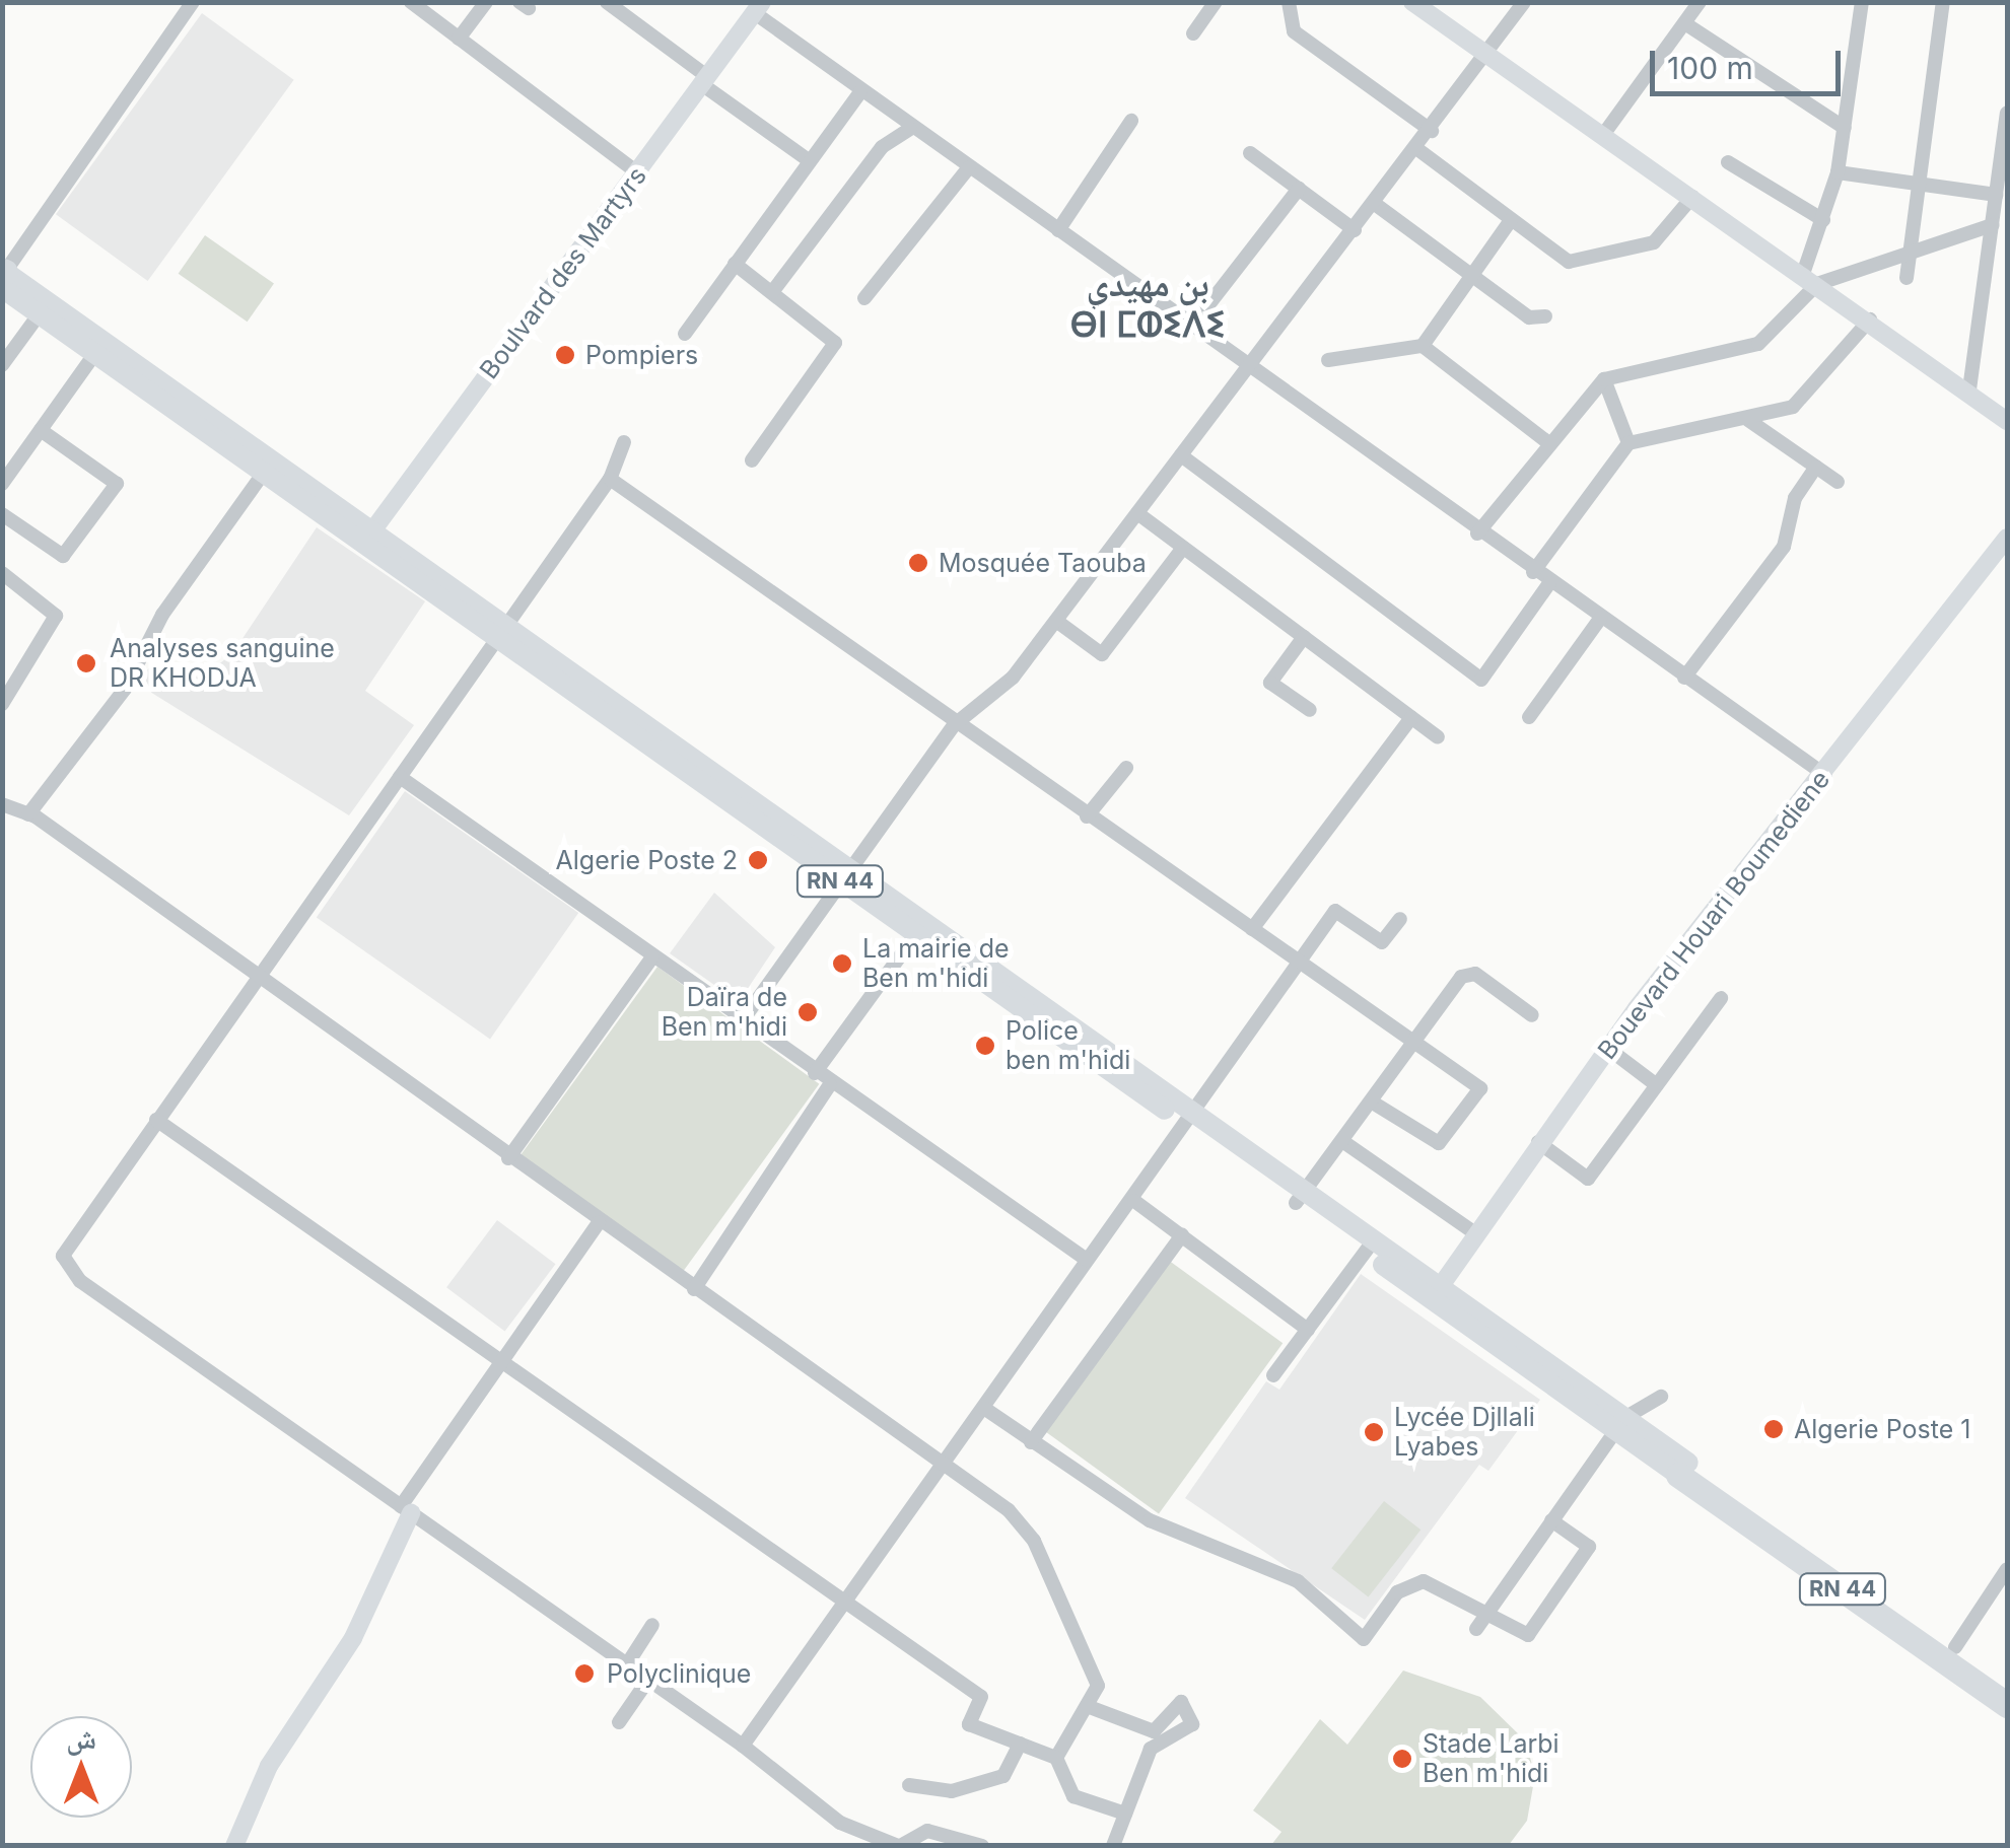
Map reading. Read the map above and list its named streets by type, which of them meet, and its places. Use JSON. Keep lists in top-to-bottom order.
{
  "streets": {
    "highway": ["RN 44"],
    "street": ["Boulvard des Martyrs", "Bouevard Houari Boumediene"]
  },
  "crossings": [
    ["Boulvard des Martyrs", "RN 44"],
    ["RN 44", "Bouevard Houari Boumediene"]
  ],
  "districts": ["بن مهيدي ⴱⵏ ⵎⵀⵉⴷⵉ"],
  "places": [
    "Pompiers",
    "Mosquée Taouba",
    "Analyses sanguine DR KHODJA",
    "Algerie Poste 2",
    "La mairie de Ben m'hidi",
    "Daïra de Ben m'hidi",
    "Police ben m'hidi",
    "Algerie Poste 1",
    "Lycée Djllali Lyabes",
    "Polyclinique",
    "Stade Larbi Ben m'hidi"
  ],
  "scale_bar": "100 m",
  "north": "top"
}
